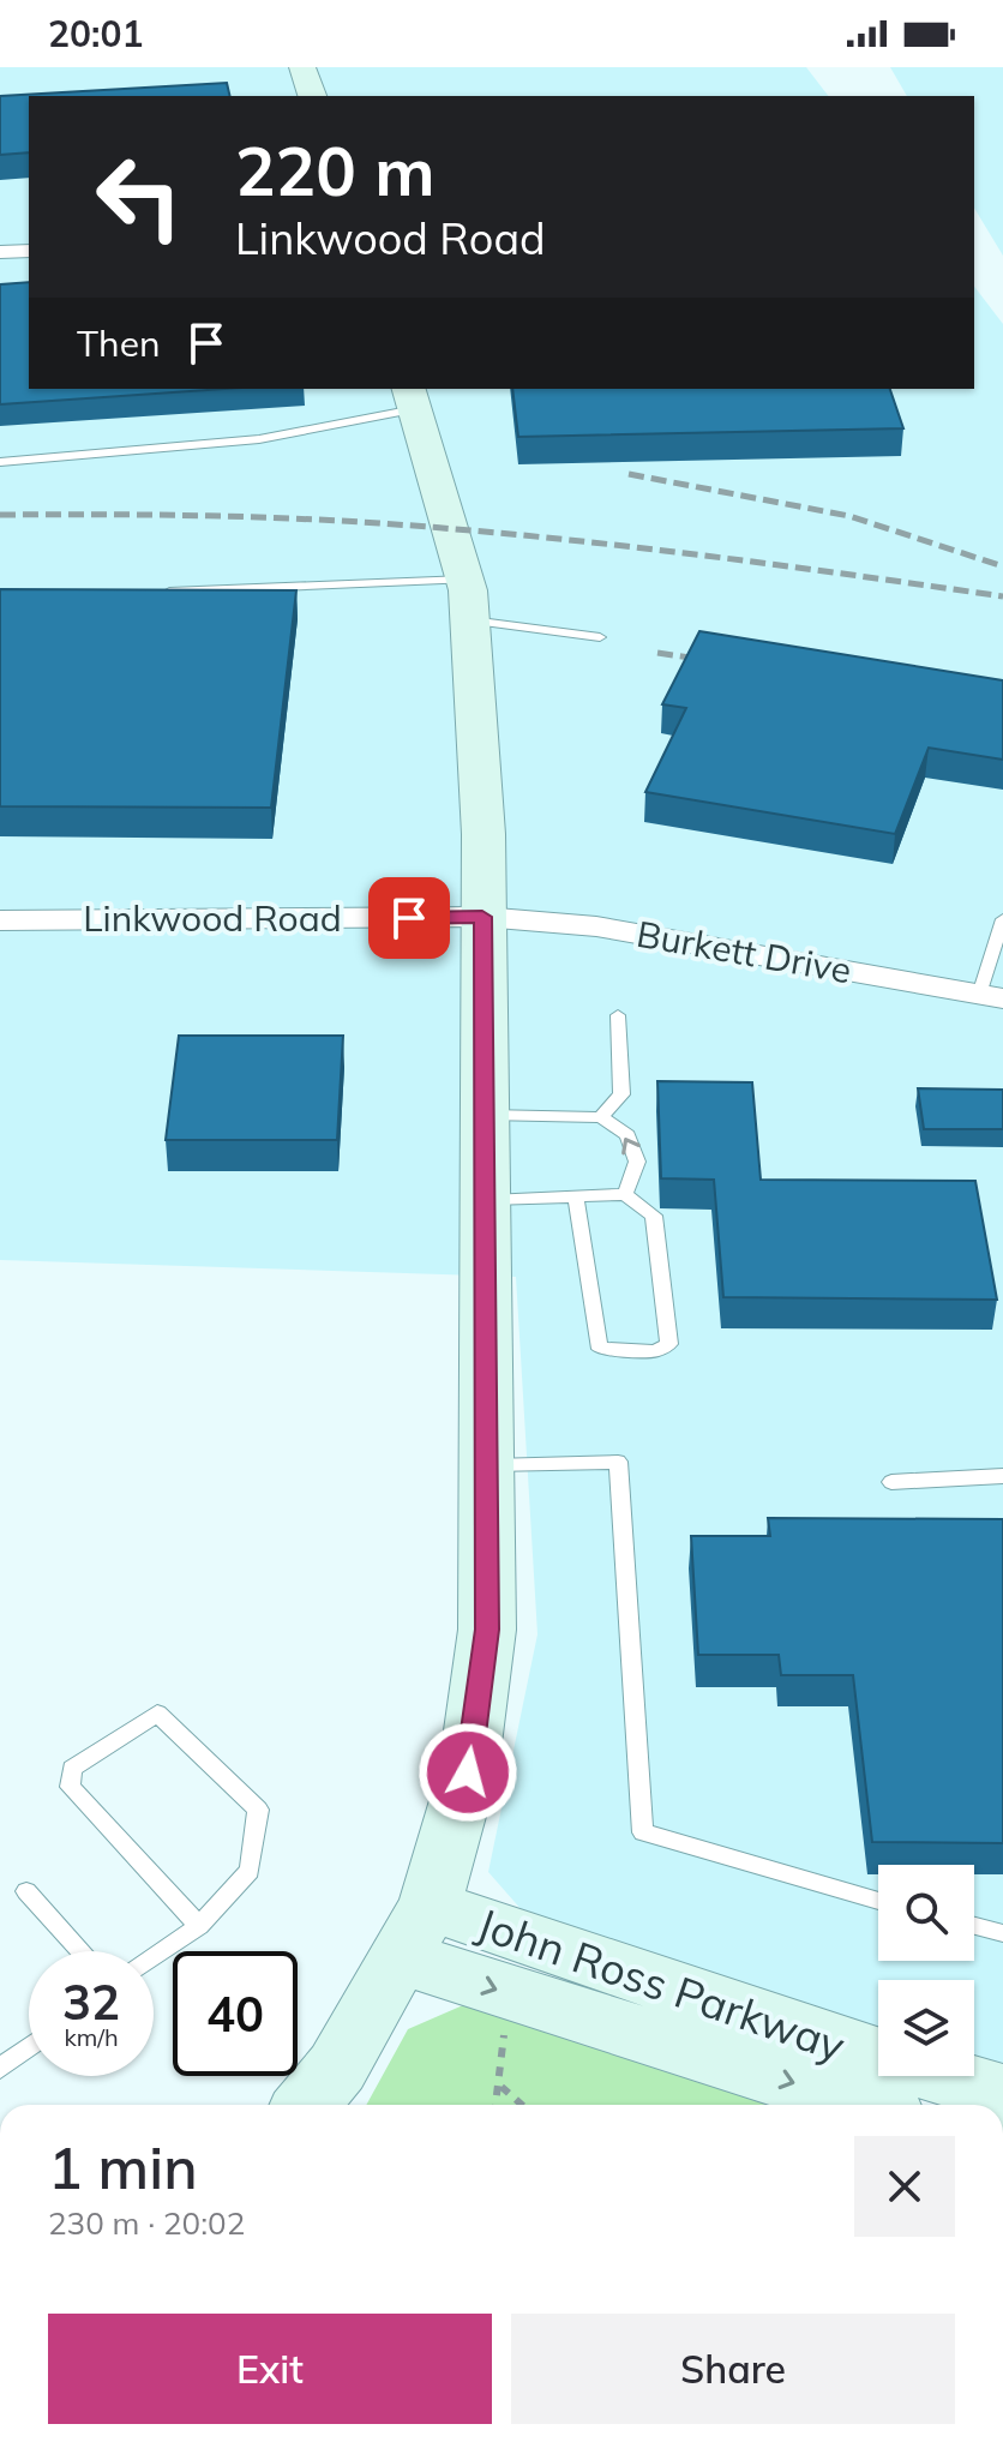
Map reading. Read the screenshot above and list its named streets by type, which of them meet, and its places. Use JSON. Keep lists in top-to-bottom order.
{
  "streets": {
    "street": ["Linkwood Road", "Burkett Drive", "John Ross Parkway"]
  },
  "crossings": [
    ["Linkwood Road", "Burkett Drive"]
  ],
  "page": {
    "status": "20:01",
    "turn": ["220 m", "Linkwood Road"],
    "then": "Then",
    "speed": "32 km/h",
    "limit": "40",
    "heading": ["1 min", "230 m · 20:02"],
    "buttons": ["Exit", "Share"]
  }
}
